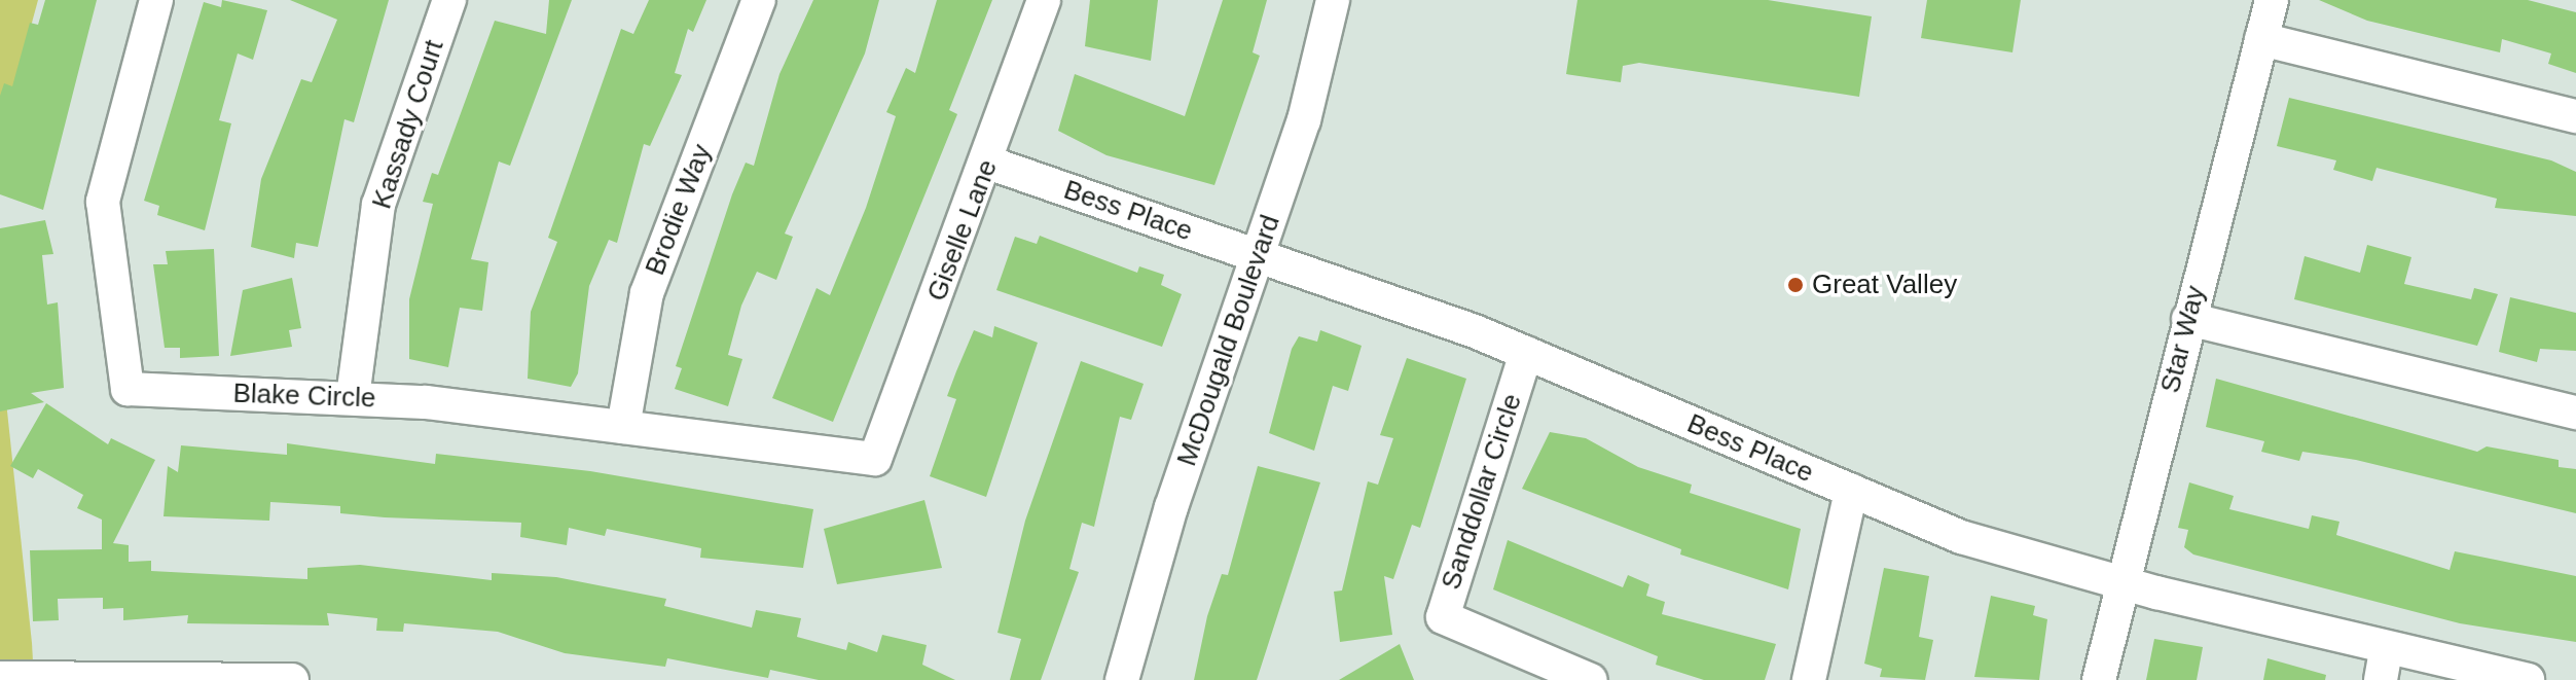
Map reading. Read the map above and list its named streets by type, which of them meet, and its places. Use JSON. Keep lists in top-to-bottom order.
{
  "streets": {
    "street": [
      "Kassady Court",
      "Brodie Way",
      "Bess Place",
      "Giselle Lane",
      "Star Way",
      "McDougald Boulevard",
      "Blake Circle",
      "Sanddollar Circle"
    ]
  },
  "crossings": [
    ["Kassady Court", "Blake Circle"],
    ["Brodie Way", "Blake Circle"],
    ["Bess Place", "Giselle Lane"],
    ["Bess Place", "Star Way"],
    ["Bess Place", "McDougald Boulevard"],
    ["Bess Place", "Sanddollar Circle"],
    ["Giselle Lane", "Blake Circle"]
  ],
  "places": ["Great Valley"]
}
